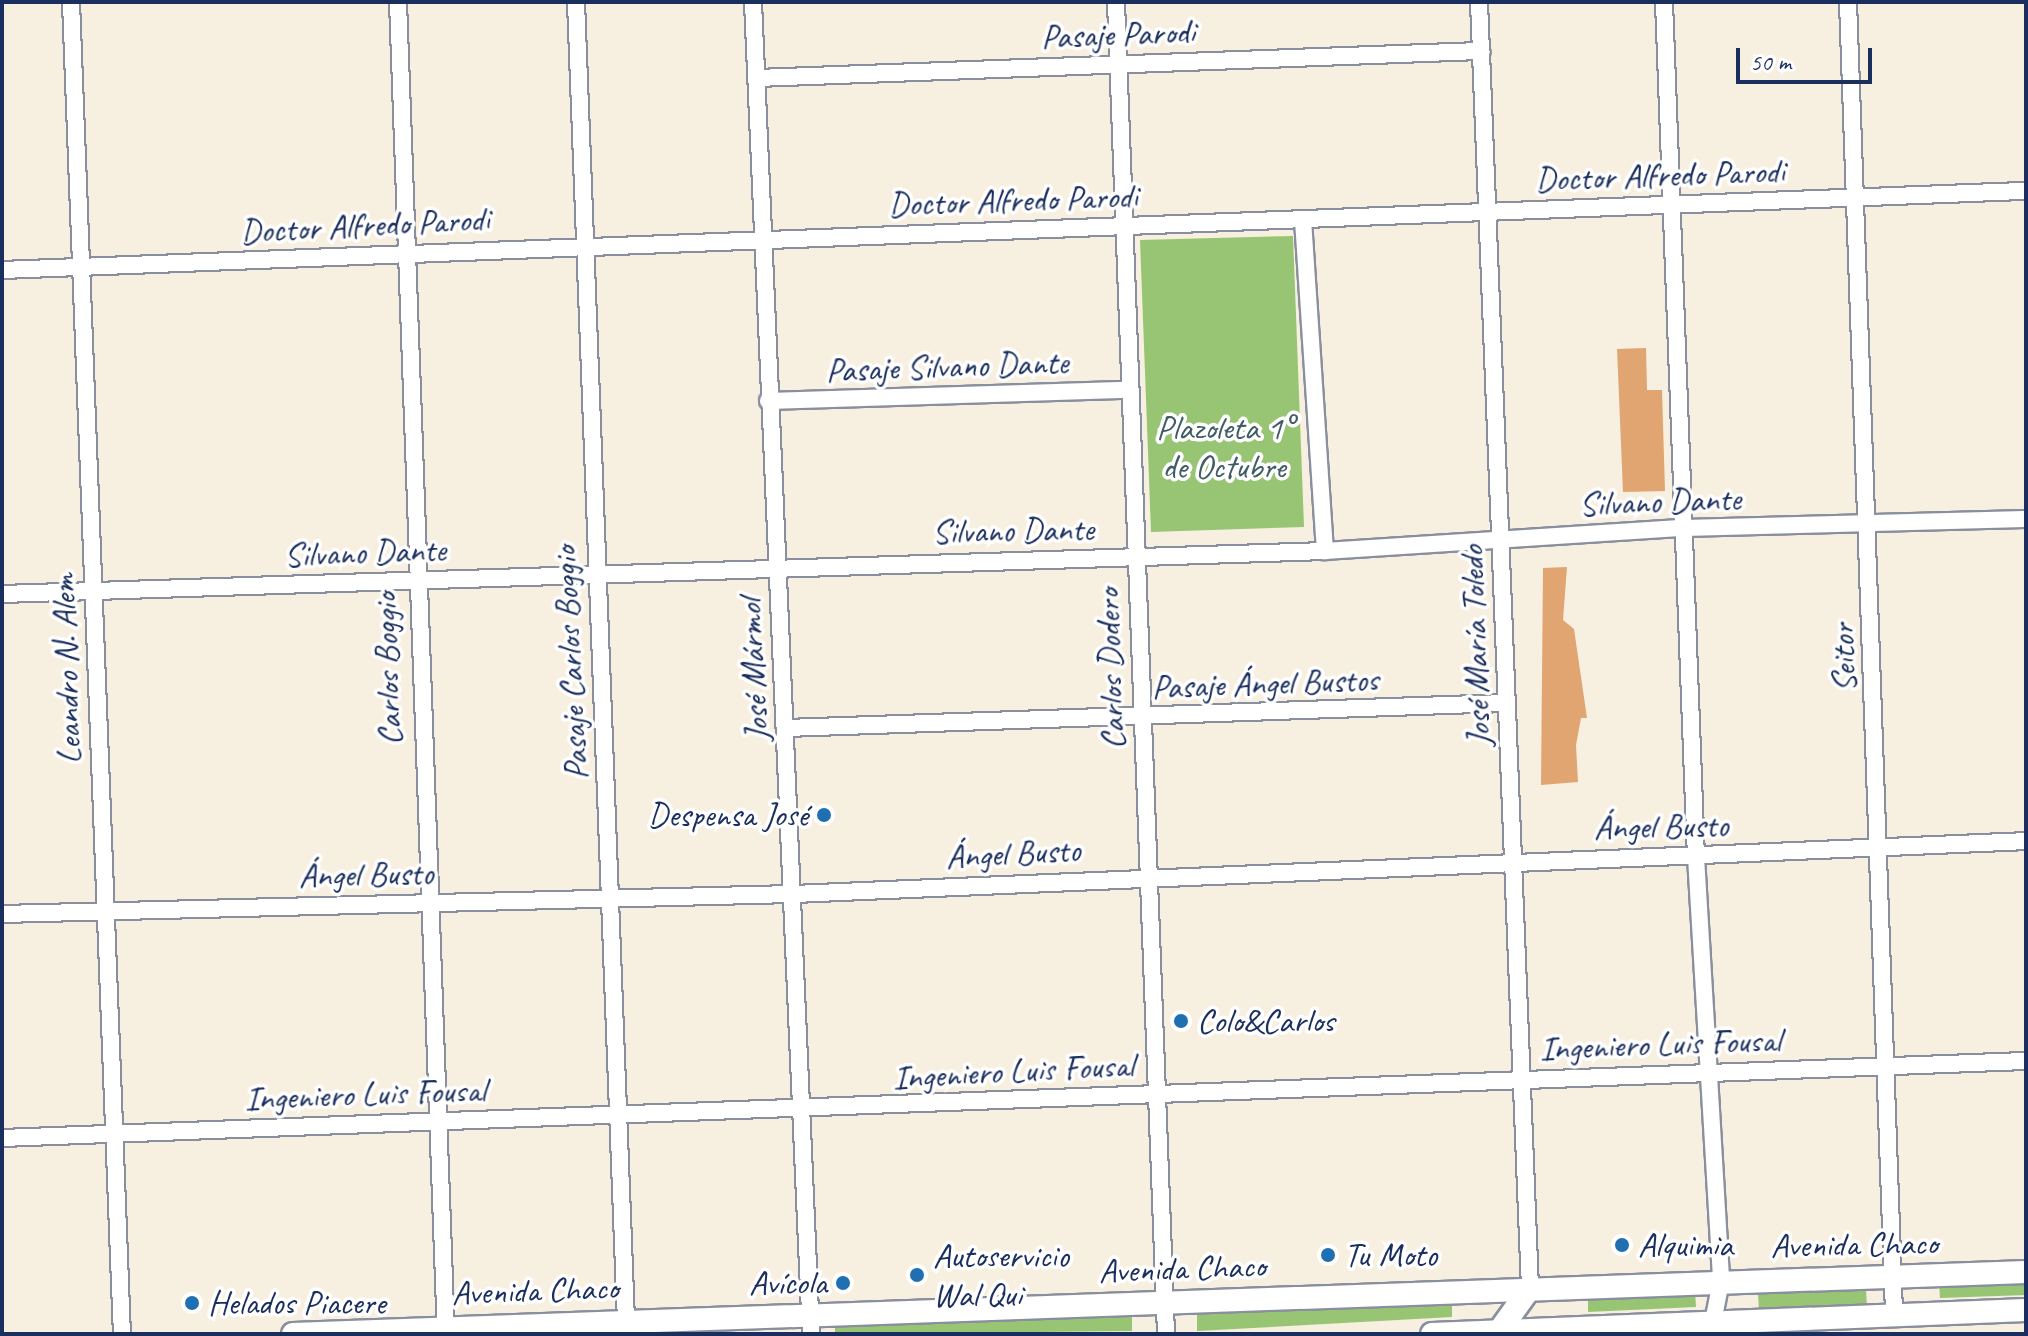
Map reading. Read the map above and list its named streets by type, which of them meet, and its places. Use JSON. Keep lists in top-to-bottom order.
{
  "streets": {
    "main road": ["Avenida Chaco"],
    "street": [
      "Pasaje Parodi",
      "Doctor Alfredo Parodi",
      "Pasaje Silvano Dante",
      "Silvano Dante",
      "José María Toledo",
      "Seitor",
      "Pasaje Carlos Boggio",
      "Leandro N. Alem",
      "Carlos Boggio",
      "Carlos Dodero",
      "José Mármol",
      "Pasaje Ángel Bustos",
      "Ángel Busto",
      "Ingeniero Luis Fousal"
    ]
  },
  "crossings": [
    ["Pasaje Parodi", "José María Toledo"],
    ["Pasaje Parodi", "Carlos Dodero"],
    ["Pasaje Parodi", "José Mármol"],
    ["Doctor Alfredo Parodi", "José María Toledo"],
    ["Doctor Alfredo Parodi", "Seitor"],
    ["Doctor Alfredo Parodi", "Pasaje Carlos Boggio"],
    ["Doctor Alfredo Parodi", "Leandro N. Alem"],
    ["Doctor Alfredo Parodi", "Carlos Boggio"],
    ["Doctor Alfredo Parodi", "Carlos Dodero"],
    ["Doctor Alfredo Parodi", "José Mármol"],
    ["Pasaje Silvano Dante", "Carlos Dodero"],
    ["Pasaje Silvano Dante", "José Mármol"],
    ["Silvano Dante", "José María Toledo"],
    ["Silvano Dante", "Seitor"],
    ["Silvano Dante", "Pasaje Carlos Boggio"],
    ["Silvano Dante", "Leandro N. Alem"],
    ["Silvano Dante", "Carlos Boggio"],
    ["Silvano Dante", "Carlos Dodero"],
    ["Silvano Dante", "José Mármol"],
    ["José María Toledo", "Pasaje Ángel Bustos"],
    ["José María Toledo", "Ángel Busto"],
    ["José María Toledo", "Ingeniero Luis Fousal"],
    ["José María Toledo", "Avenida Chaco"],
    ["Seitor", "Ángel Busto"],
    ["Seitor", "Ingeniero Luis Fousal"],
    ["Seitor", "Avenida Chaco"],
    ["Pasaje Carlos Boggio", "Ángel Busto"],
    ["Pasaje Carlos Boggio", "Ingeniero Luis Fousal"],
    ["Pasaje Carlos Boggio", "Avenida Chaco"],
    ["Leandro N. Alem", "Ángel Busto"],
    ["Leandro N. Alem", "Ingeniero Luis Fousal"],
    ["Carlos Boggio", "Ángel Busto"],
    ["Carlos Boggio", "Ingeniero Luis Fousal"],
    ["Carlos Boggio", "Avenida Chaco"],
    ["Carlos Dodero", "Pasaje Ángel Bustos"],
    ["Carlos Dodero", "Ángel Busto"],
    ["Carlos Dodero", "Ingeniero Luis Fousal"],
    ["Carlos Dodero", "Avenida Chaco"],
    ["José Mármol", "Pasaje Ángel Bustos"],
    ["José Mármol", "Ángel Busto"],
    ["José Mármol", "Ingeniero Luis Fousal"],
    ["José Mármol", "Avenida Chaco"]
  ],
  "parks": ["Plazoleta 1° de Octubre"],
  "places": [
    "Despensa José",
    "Colo&Carlos",
    "Alquimia",
    "Tu Moto",
    "Autoservicio Wal Qui",
    "Avícola",
    "Helados Piacere"
  ],
  "scale_bar": "50 m"
}
